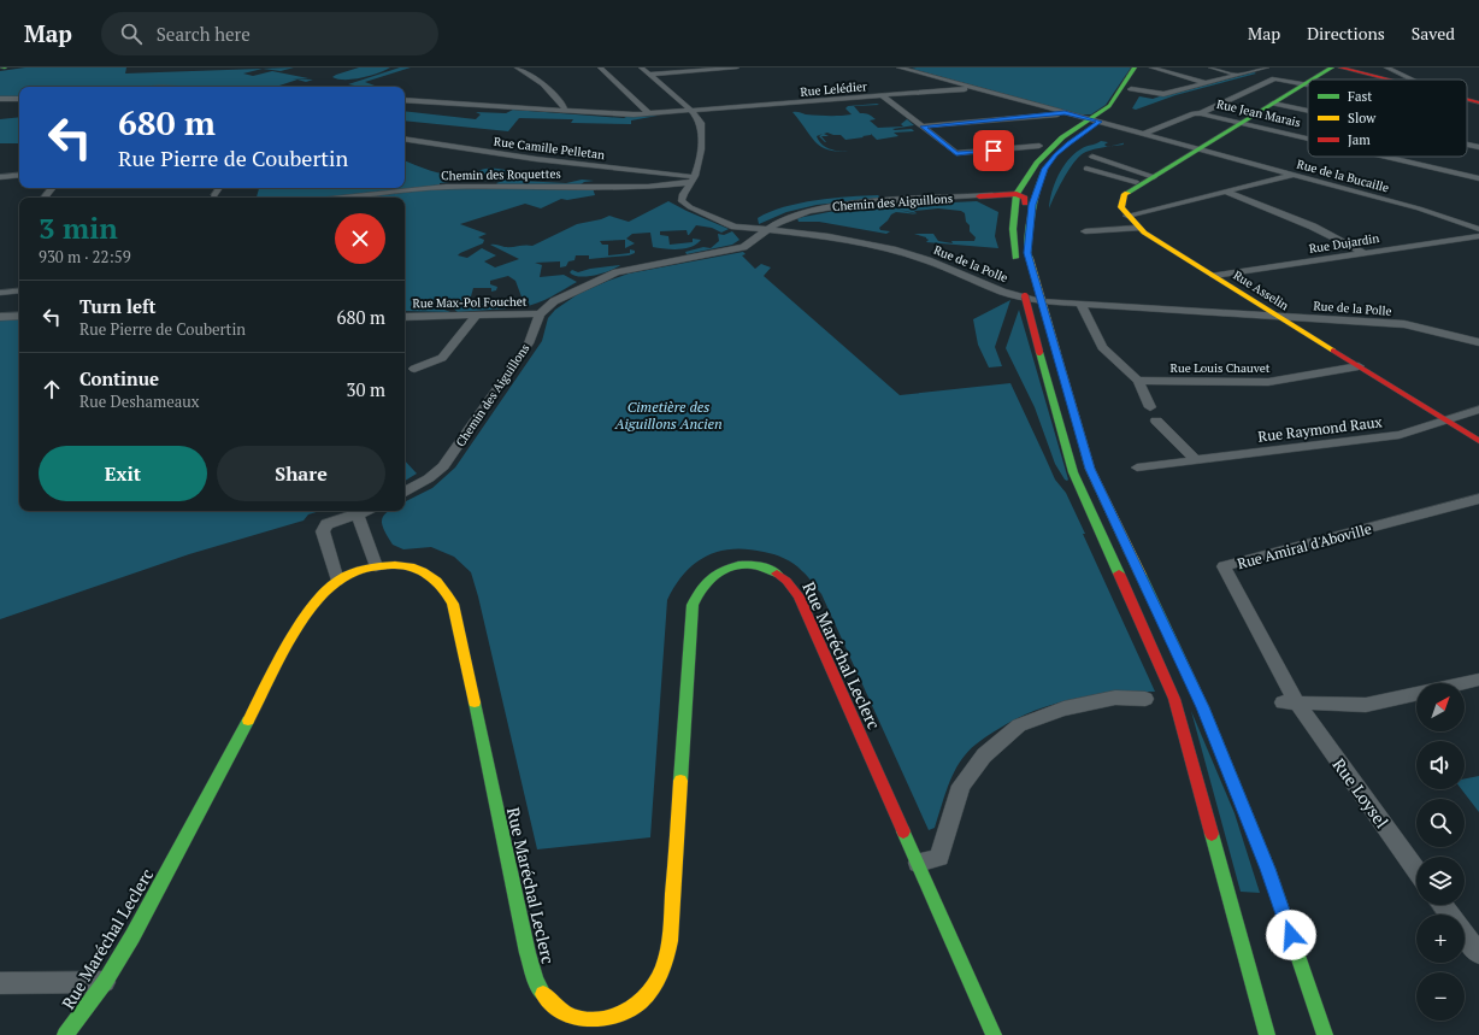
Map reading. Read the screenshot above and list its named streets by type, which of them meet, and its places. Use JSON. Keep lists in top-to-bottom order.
{
  "streets": {
    "main road": ["Rue Asselin", "Rue Maréchal Leclerc"],
    "street": [
      "Rue Lelédier",
      "Rue Jean Marais",
      "Rue Camille Pelletan",
      "Chemin des Roquettes",
      "Rue de la Bucaille",
      "Chemin des Aiguillons",
      "Rue Dujardin",
      "Rue de la Polle",
      "Rue Max-Pol Fouchet",
      "Rue Louis Chauvet",
      "Rue Raymond Raux",
      "Rue Amiral d'Aboville",
      "Rue Loysel"
    ]
  },
  "crossings": [
    ["Rue Lelédier", "Rue de la Bucaille"],
    ["Rue Lelédier", "Rue de la Polle"],
    ["Rue Camille Pelletan", "Chemin des Roquettes"],
    ["Rue Camille Pelletan", "Rue de la Polle"],
    ["Chemin des Roquettes", "Rue de la Polle"],
    ["Chemin des Aiguillons", "Rue de la Polle"],
    ["Chemin des Aiguillons", "Rue Max-Pol Fouchet"],
    ["Rue Dujardin", "Rue Asselin"],
    ["Rue de la Polle", "Rue Asselin"],
    ["Rue Asselin", "Rue Louis Chauvet"],
    ["Rue Asselin", "Rue Raymond Raux"],
    ["Rue Amiral d'Aboville", "Rue Loysel"]
  ],
  "parks": ["Cimetière des Aiguillons Ancien"],
  "legend": ["Fast", "Slow", "Jam"],
  "north": "top right",
  "page": {
    "header": "Map",
    "search": "Search here",
    "nav": ["Map", "Directions", "Saved"],
    "turn": ["680 m", "Rue Pierre de Coubertin"],
    "heading": ["3 min", "930 m · 22:59"],
    "list": [
      {
        "name": "Turn left",
        "note": "Rue Pierre de Coubertin",
        "value": "680 m"
      },
      {
        "name": "Continue",
        "note": "Rue Deshameaux",
        "value": "30 m"
      }
    ],
    "buttons": ["Exit", "Share"],
    "map_buttons": ["+", "−"]
  }
}
